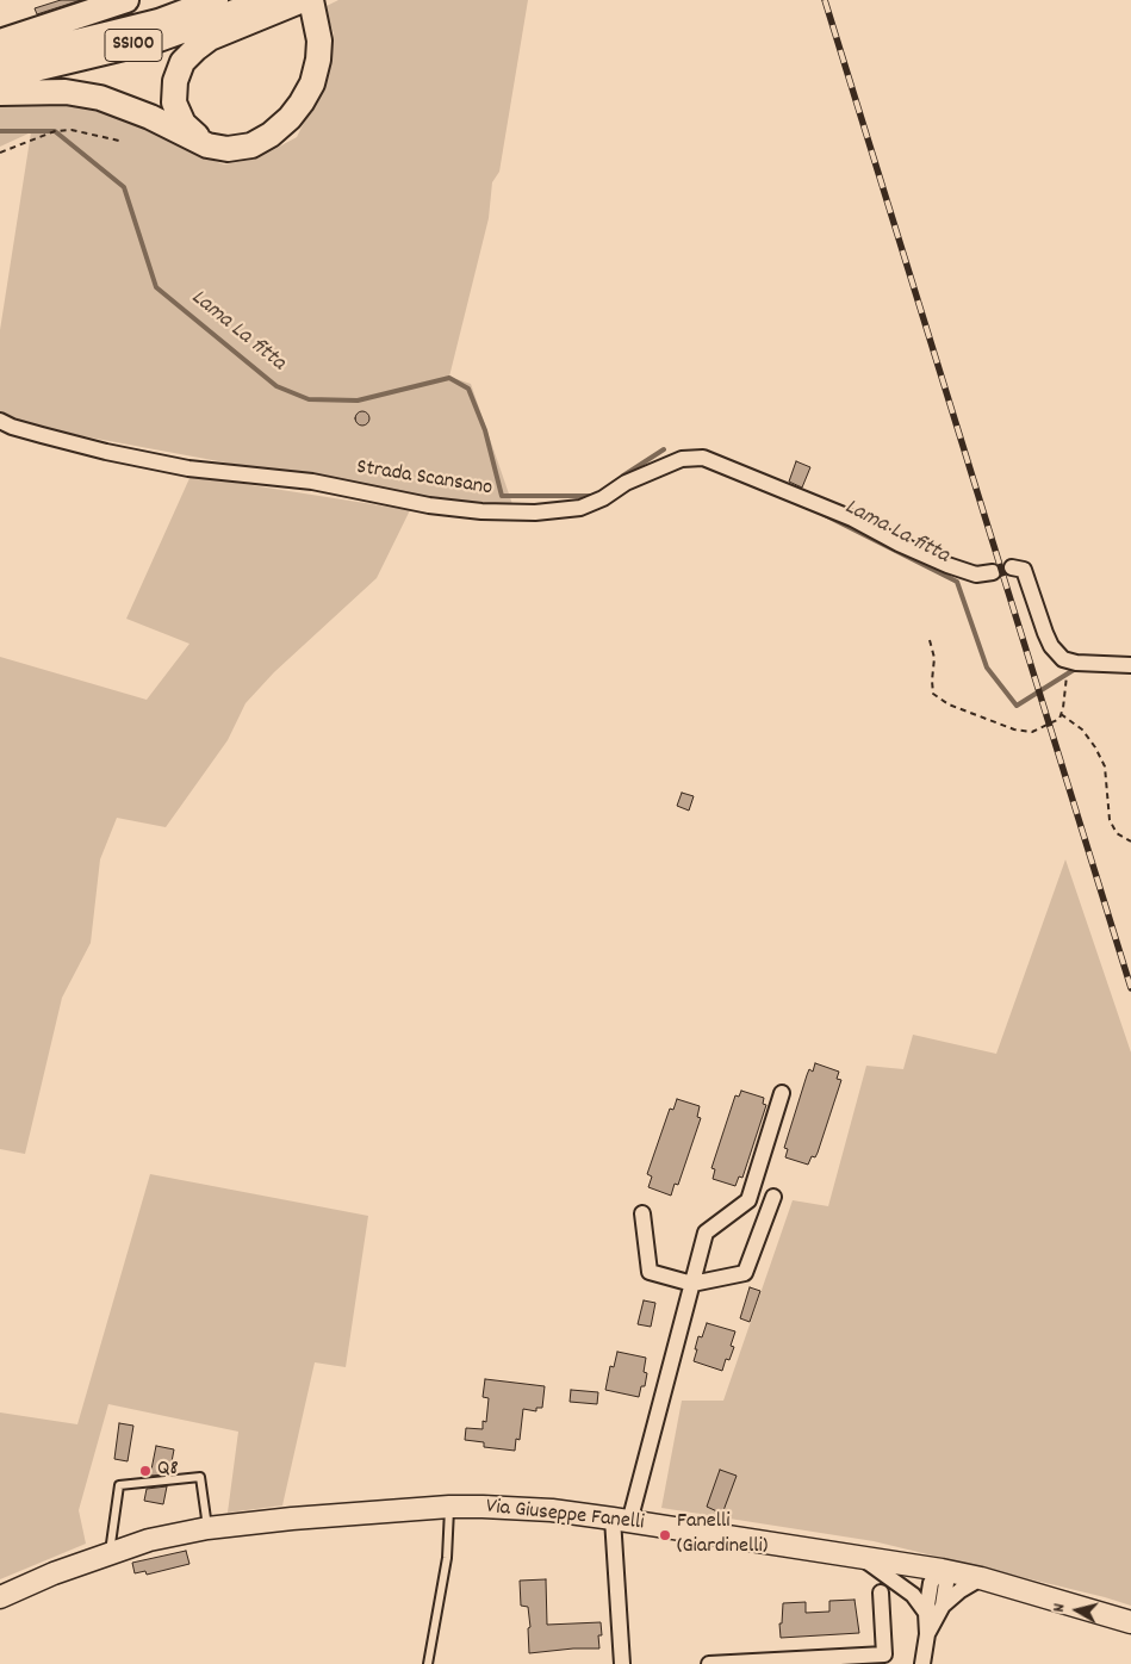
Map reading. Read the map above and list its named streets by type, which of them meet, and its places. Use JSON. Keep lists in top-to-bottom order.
{
  "streets": {
    "highway": ["SS100"],
    "main road": ["Via Giuseppe Fanelli"],
    "street": ["Strada Scansano"]
  },
  "water": ["Lama La fitta"],
  "places": ["Q8", "Fanelli (Giardinelli)"],
  "north": "left"
}
